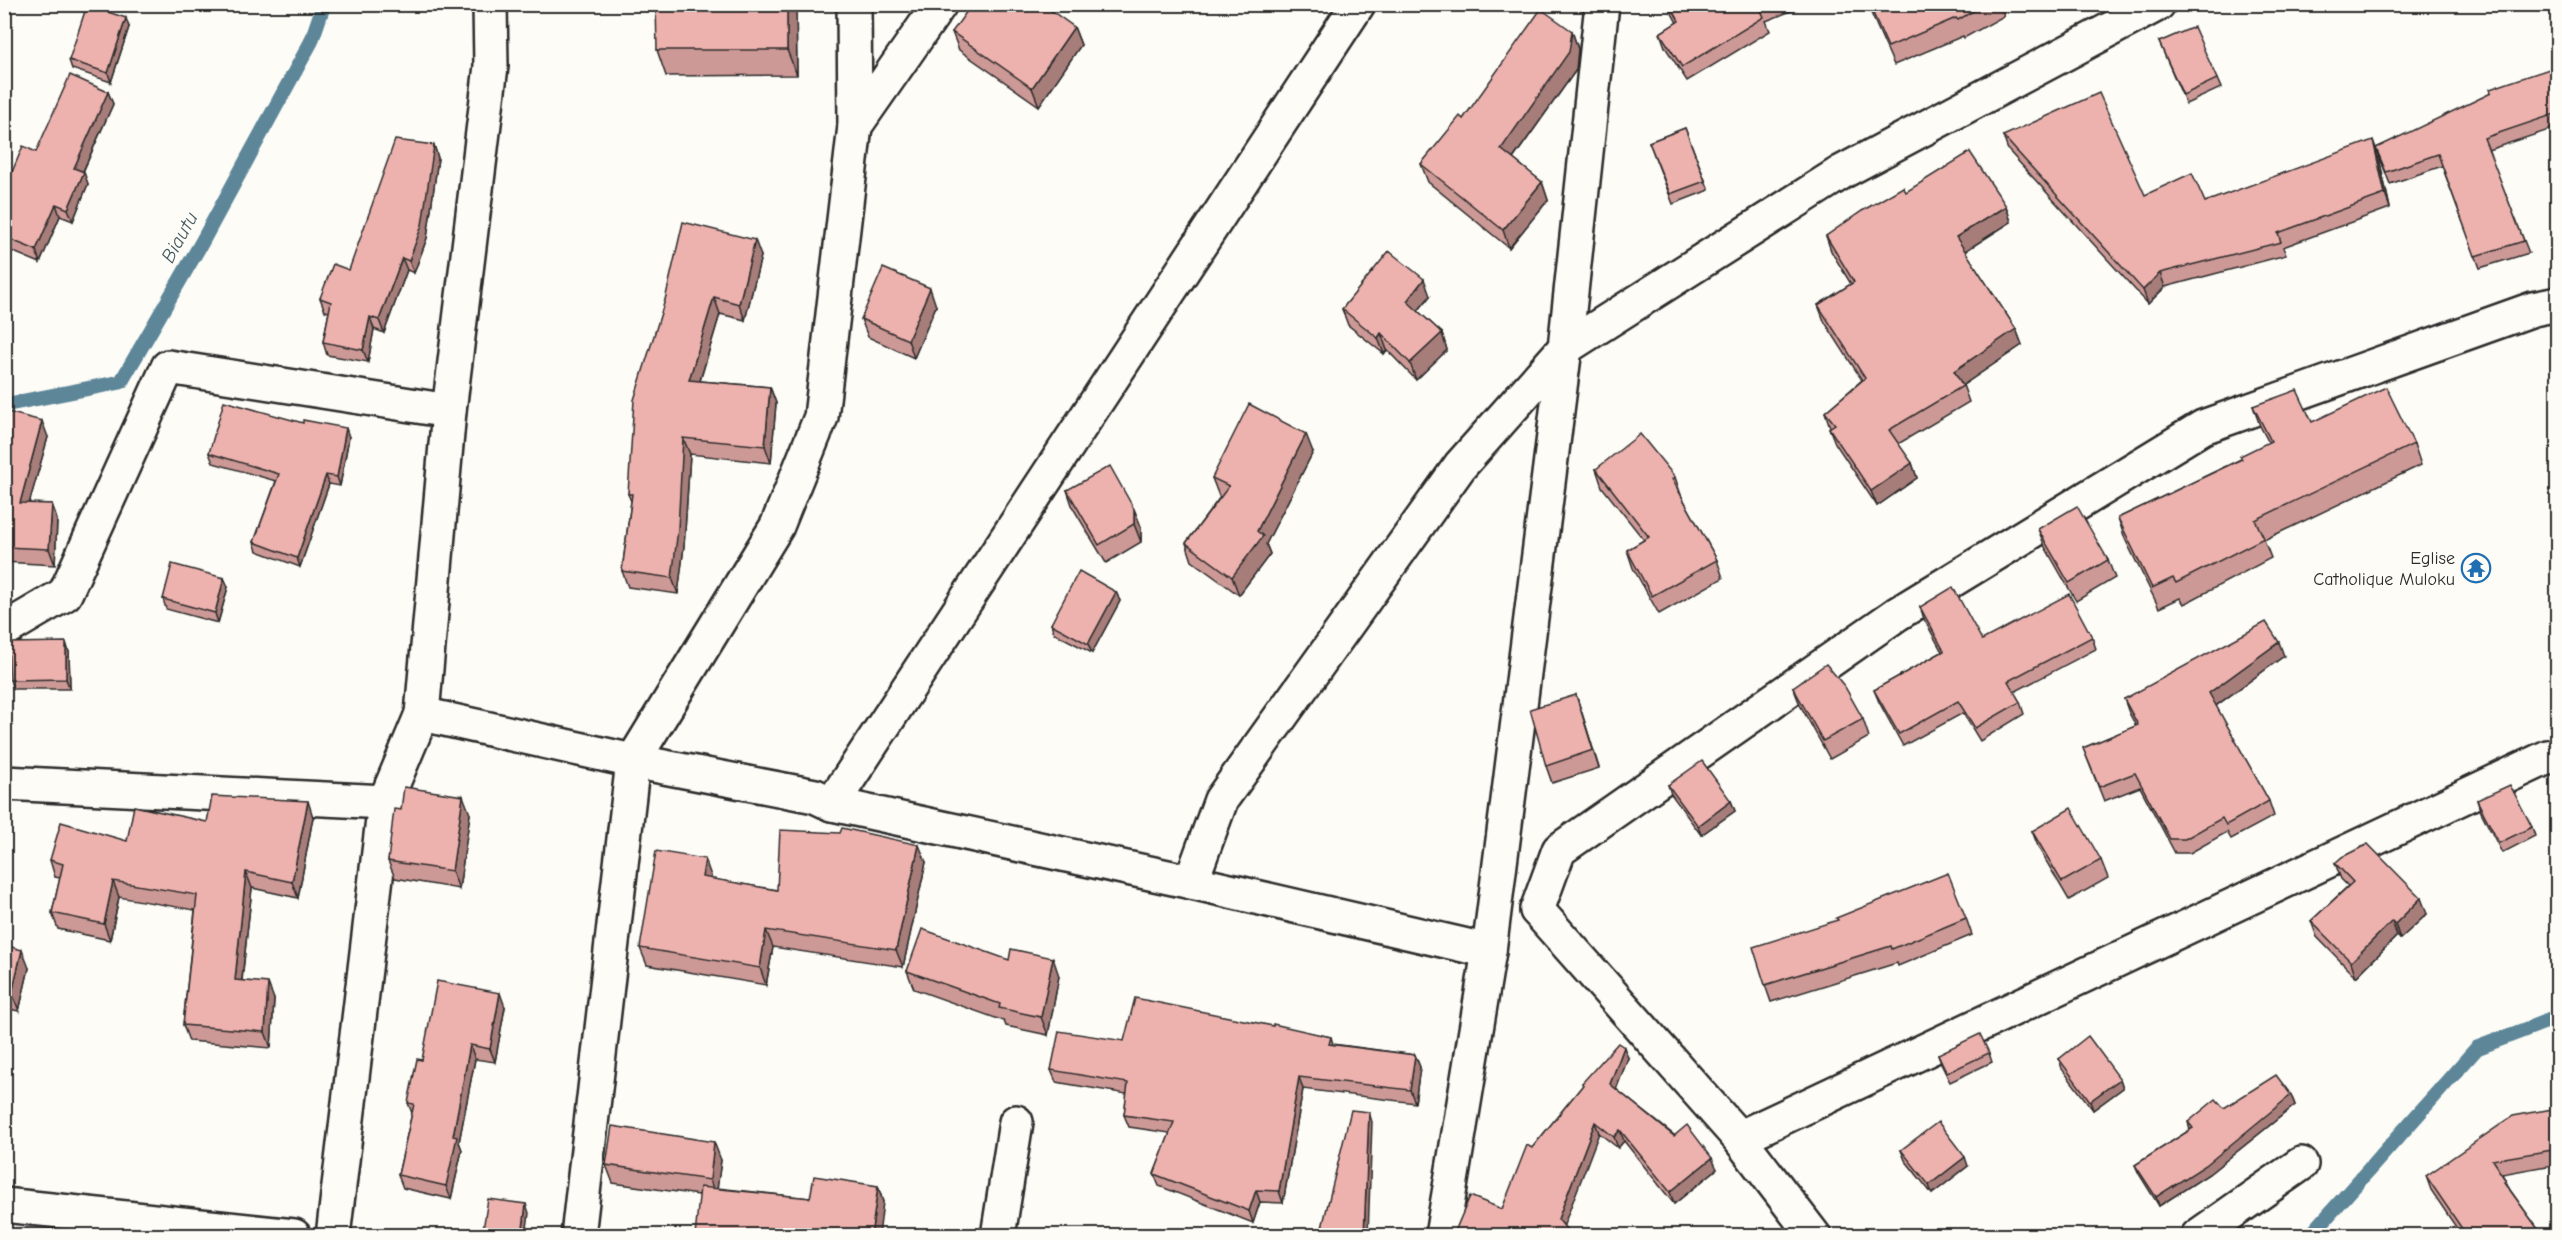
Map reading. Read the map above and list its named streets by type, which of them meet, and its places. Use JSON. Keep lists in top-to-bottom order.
{
  "water": ["Biautu"],
  "places": {
    "temple": ["Eglise Catholique Muloku"]
  }
}
